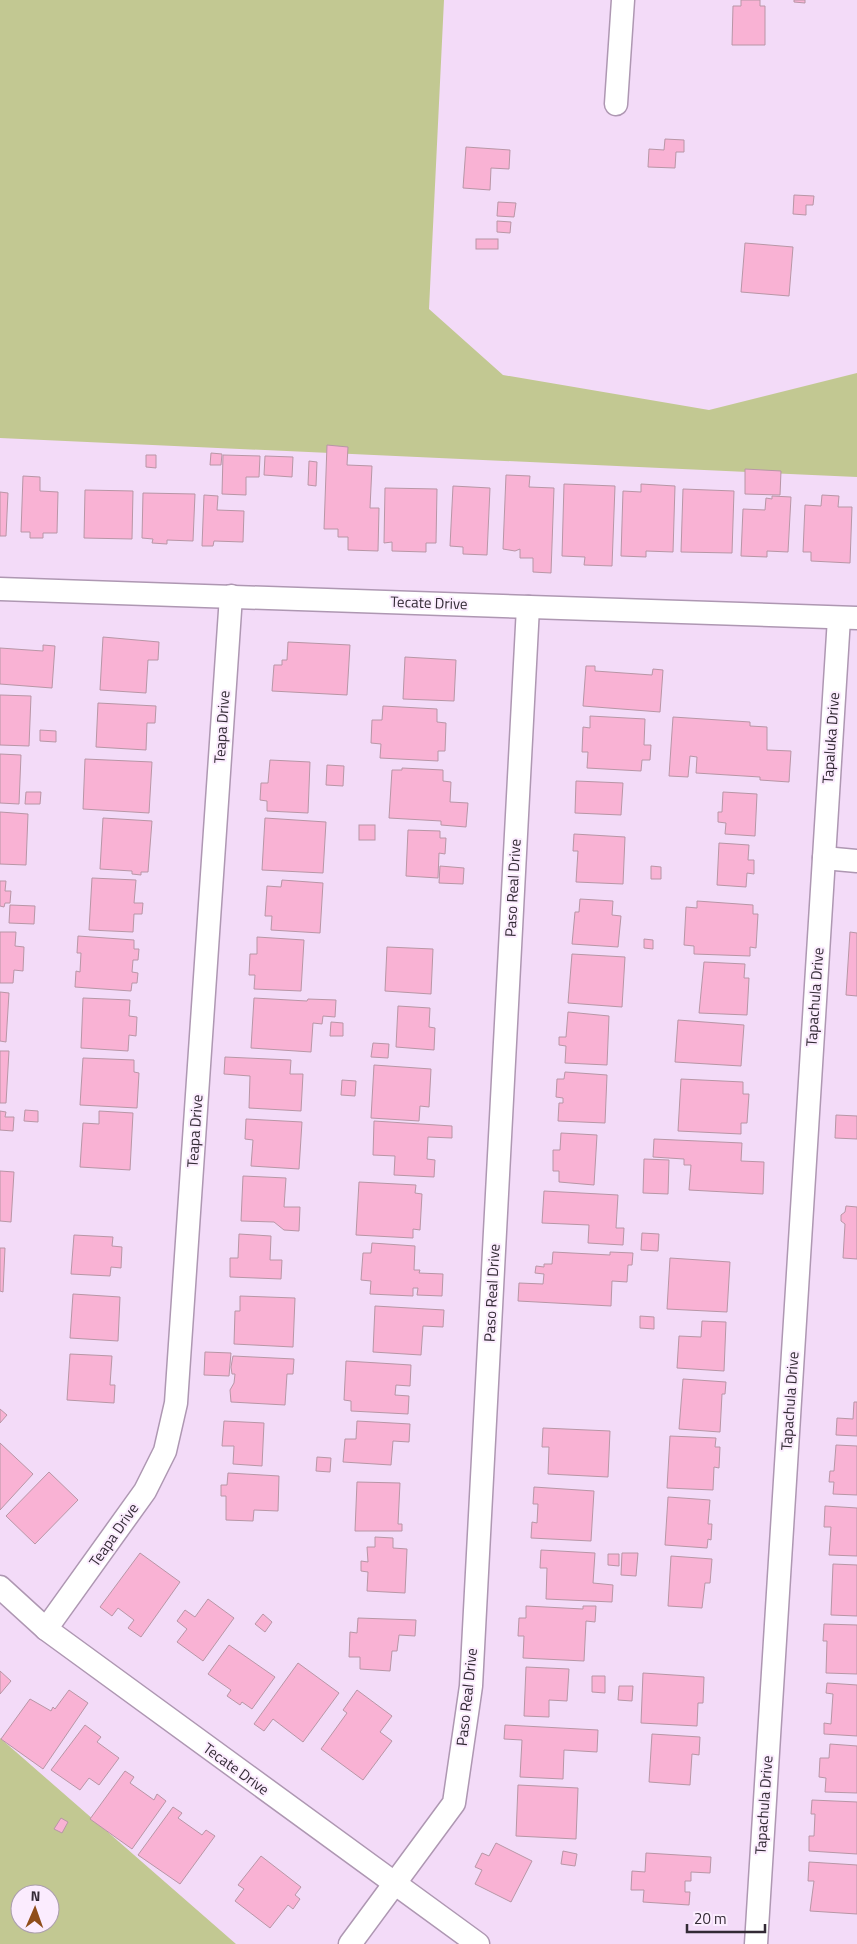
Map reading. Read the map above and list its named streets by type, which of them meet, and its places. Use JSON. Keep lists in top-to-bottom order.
{
  "streets": {
    "street": [
      "Tecate Drive",
      "Teapa Drive",
      "Tapaluka Drive",
      "Paso Real Drive",
      "Tapachula Drive"
    ]
  },
  "crossings": [
    ["Tecate Drive", "Teapa Drive"],
    ["Tecate Drive", "Tapaluka Drive"],
    ["Tecate Drive", "Paso Real Drive"],
    ["Tapaluka Drive", "Tapachula Drive"]
  ],
  "scale_bar": "20 m",
  "north": "top"
}
